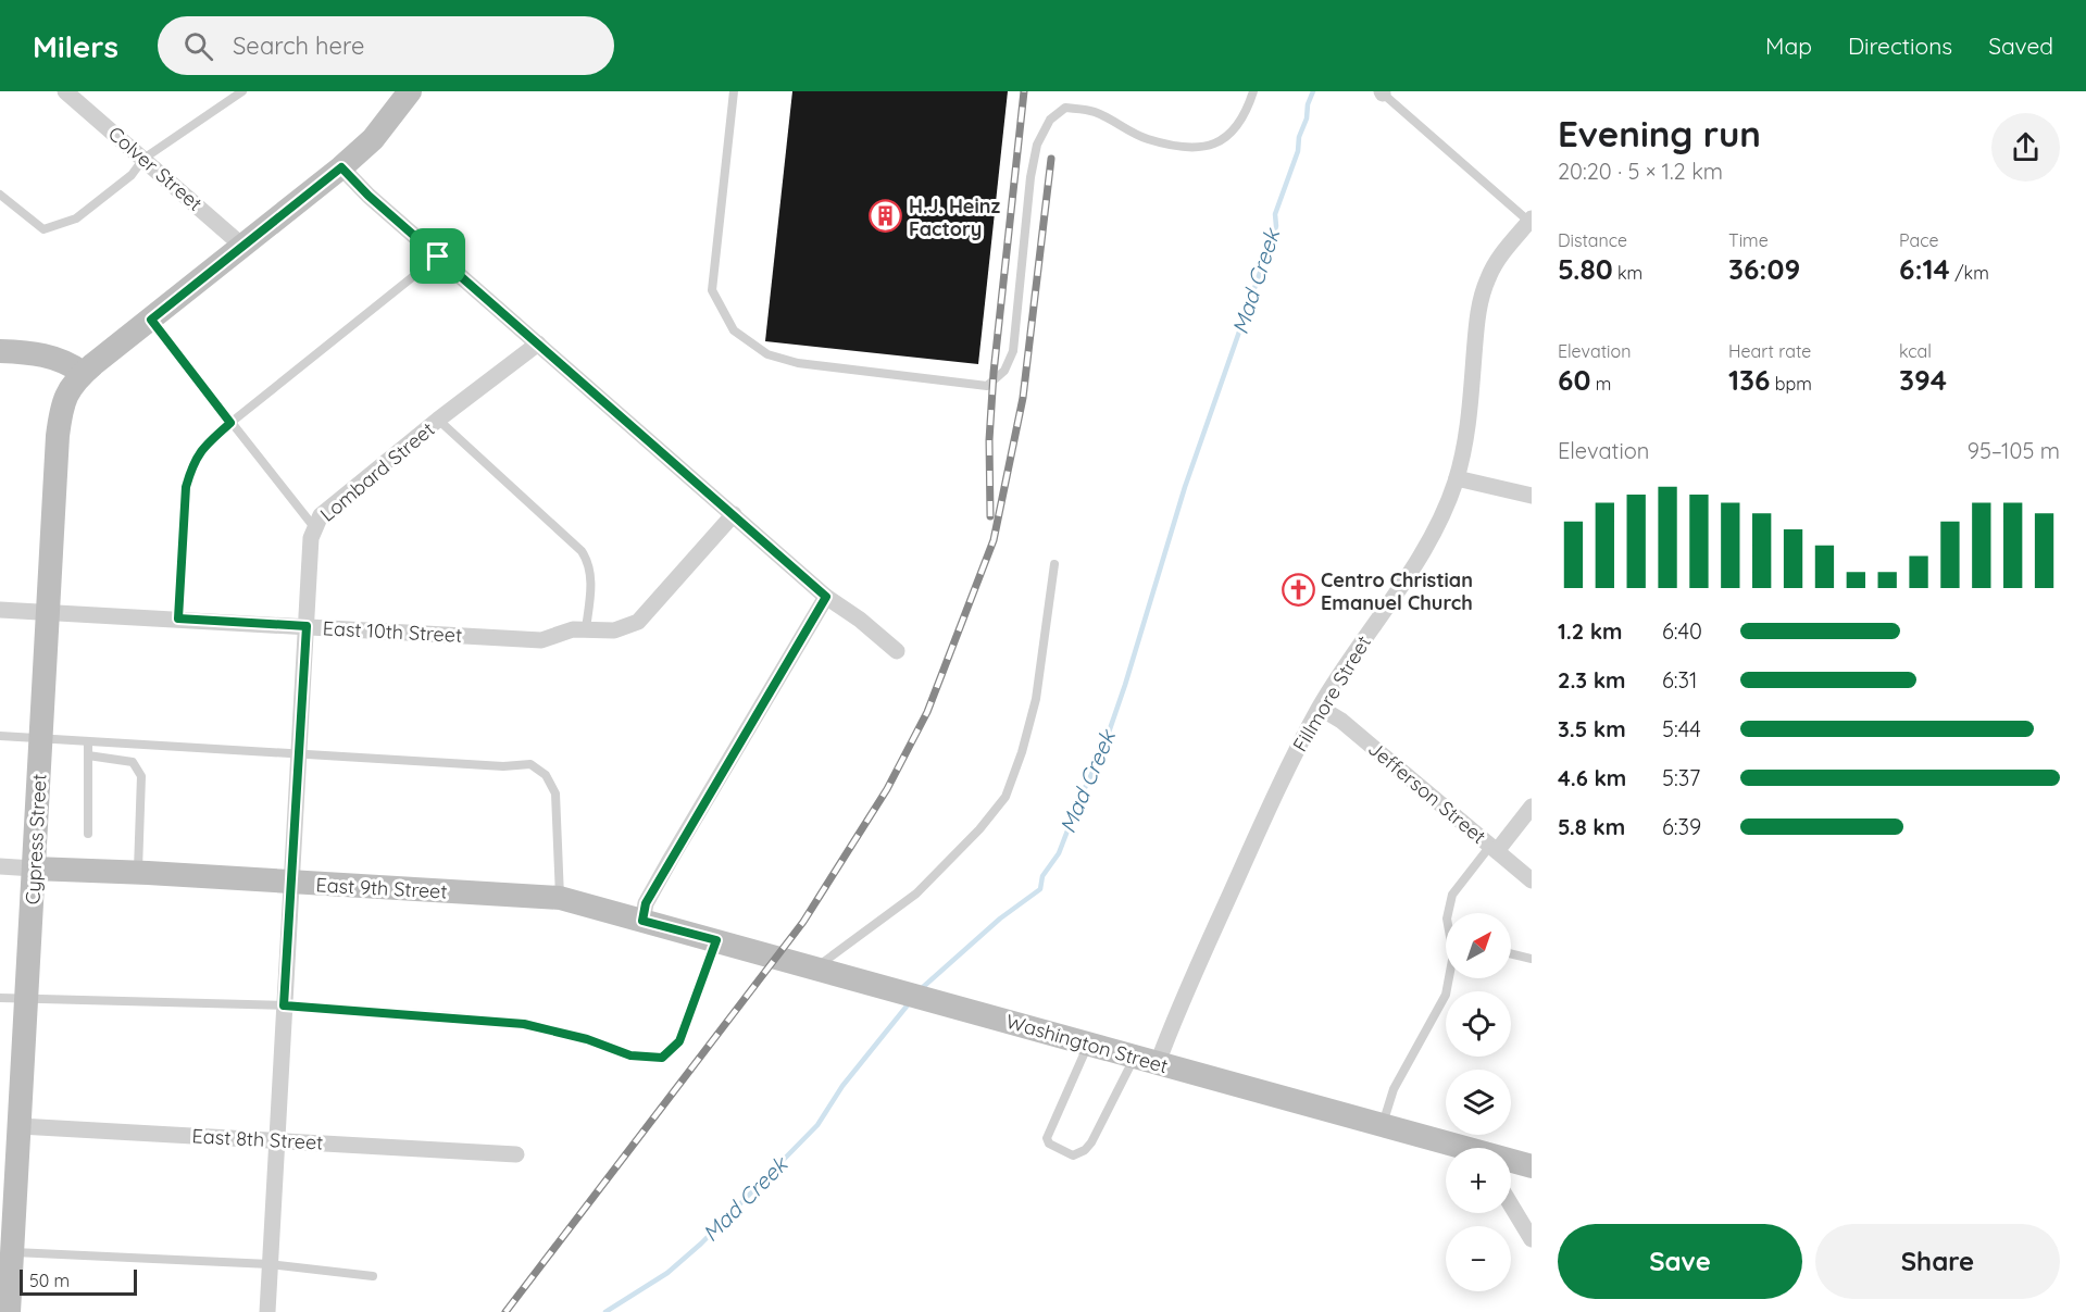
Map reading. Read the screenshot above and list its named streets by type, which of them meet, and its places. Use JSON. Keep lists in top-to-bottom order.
{
  "streets": {
    "main road": ["Cypress Street", "East 9th Street", "Washington Street"],
    "street": [
      "Colver Street",
      "Lombard Street",
      "East 10th Street",
      "Fillmore Street",
      "Jefferson Street",
      "East 8th Street"
    ]
  },
  "crossings": [
    ["Colver Street", "Cypress Street"],
    ["Lombard Street", "East 10th Street"],
    ["Lombard Street", "East 9th Street"],
    ["Lombard Street", "East 8th Street"],
    ["East 10th Street", "Cypress Street"],
    ["Fillmore Street", "Jefferson Street"],
    ["Fillmore Street", "Washington Street"],
    ["Cypress Street", "East 9th Street"],
    ["Cypress Street", "East 8th Street"],
    ["East 9th Street", "Washington Street"]
  ],
  "water": ["Mad Creek"],
  "places": {
    "building": ["H.J. Heinz Factory"],
    "church": ["Centro Christian Emanuel Church"]
  },
  "scale_bar": "50 m",
  "north": "top right",
  "page": {
    "header": "Milers",
    "search": "Search here",
    "nav": ["Map", "Directions", "Saved"],
    "heading": ["Evening run", "20:20 · 5 × 1.2 km"],
    "stats": [
      ["Distance", "5.80 km"],
      ["Time", "36:09"],
      ["Pace", "6:14 /km"],
      ["Elevation", "60 m"],
      ["Heart rate", "136 bpm"],
      ["kcal", "394"]
    ],
    "chart": ["Elevation", "95–105 m"],
    "list": [
      {
        "name": "1.2 km",
        "note": "6:40"
      },
      {
        "name": "2.3 km",
        "note": "6:31"
      },
      {
        "name": "3.5 km",
        "note": "5:44"
      },
      {
        "name": "4.6 km",
        "note": "5:37"
      },
      {
        "name": "5.8 km",
        "note": "6:39"
      }
    ],
    "map_buttons": ["+", "−"],
    "buttons": ["Save", "Share"],
    "scale": "50 m"
  }
}
